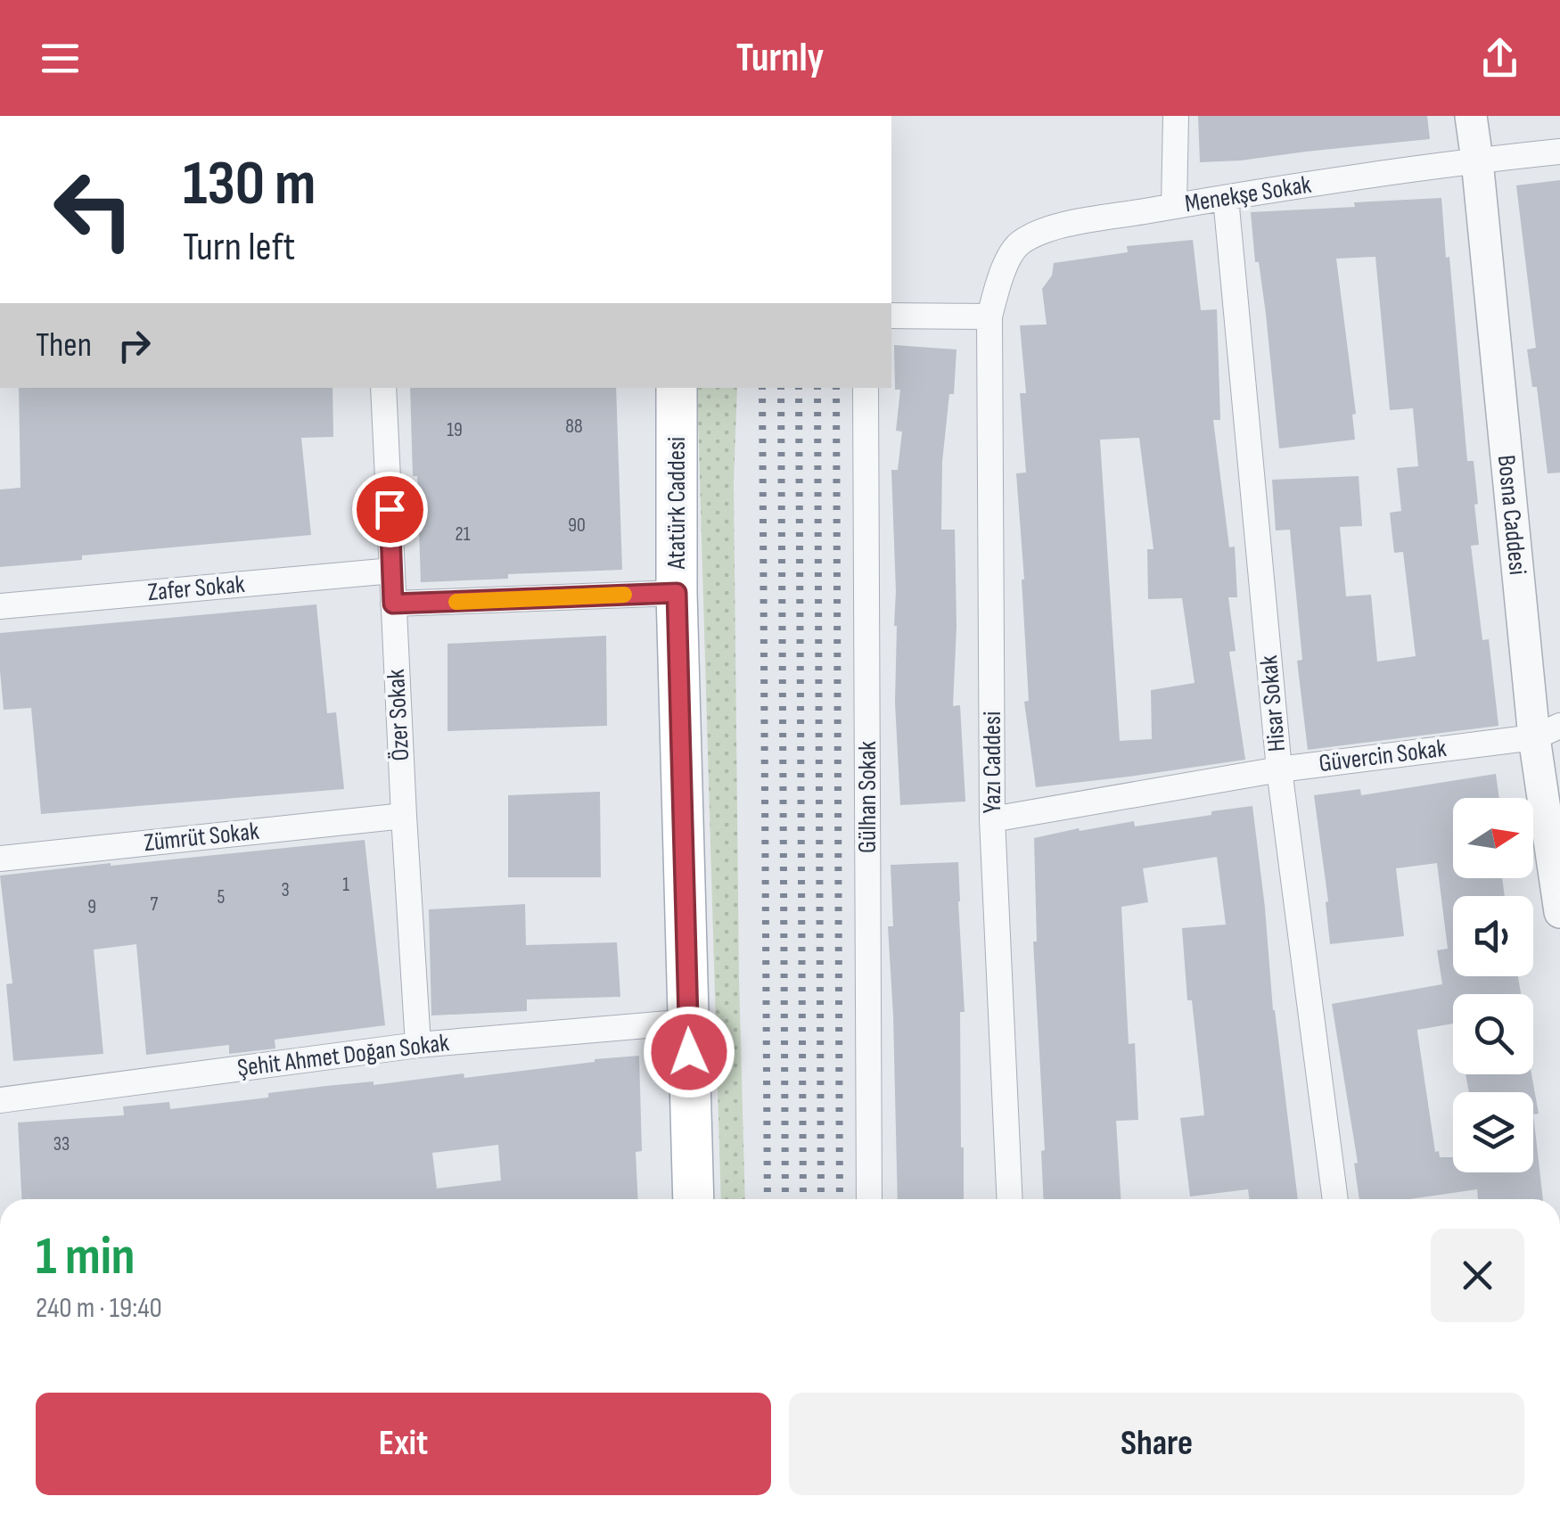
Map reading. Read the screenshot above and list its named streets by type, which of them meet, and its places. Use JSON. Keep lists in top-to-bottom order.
{
  "streets": {
    "main road": ["Atatürk Caddesi"],
    "street": [
      "Menekşe Sokak",
      "Bosna Caddesi",
      "Zafer Sokak",
      "Hisar Sokak",
      "Özer Sokak",
      "Güvercin Sokak",
      "Yazı Caddesi",
      "Gülhan Sokak",
      "Zümrüt Sokak",
      "Şehit Ahmet Doğan Sokak"
    ]
  },
  "crossings": [
    ["Menekşe Sokak", "Bosna Caddesi"],
    ["Menekşe Sokak", "Hisar Sokak"],
    ["Menekşe Sokak", "Yazı Caddesi"],
    ["Atatürk Caddesi", "Şehit Ahmet Doğan Sokak"],
    ["Bosna Caddesi", "Güvercin Sokak"],
    ["Zafer Sokak", "Özer Sokak"],
    ["Hisar Sokak", "Güvercin Sokak"],
    ["Özer Sokak", "Zümrüt Sokak"],
    ["Özer Sokak", "Şehit Ahmet Doğan Sokak"],
    ["Güvercin Sokak", "Yazı Caddesi"]
  ],
  "house_numbers": [
    "88",
    "19",
    "90",
    "21",
    "1",
    "3",
    "5",
    "7",
    "9",
    "33"
  ],
  "north": "right",
  "page": {
    "header": "Turnly",
    "turn": ["130 m", "Turn left"],
    "then": "Then",
    "heading": ["1 min", "240 m · 19:40"],
    "buttons": ["Exit", "Share"]
  }
}
